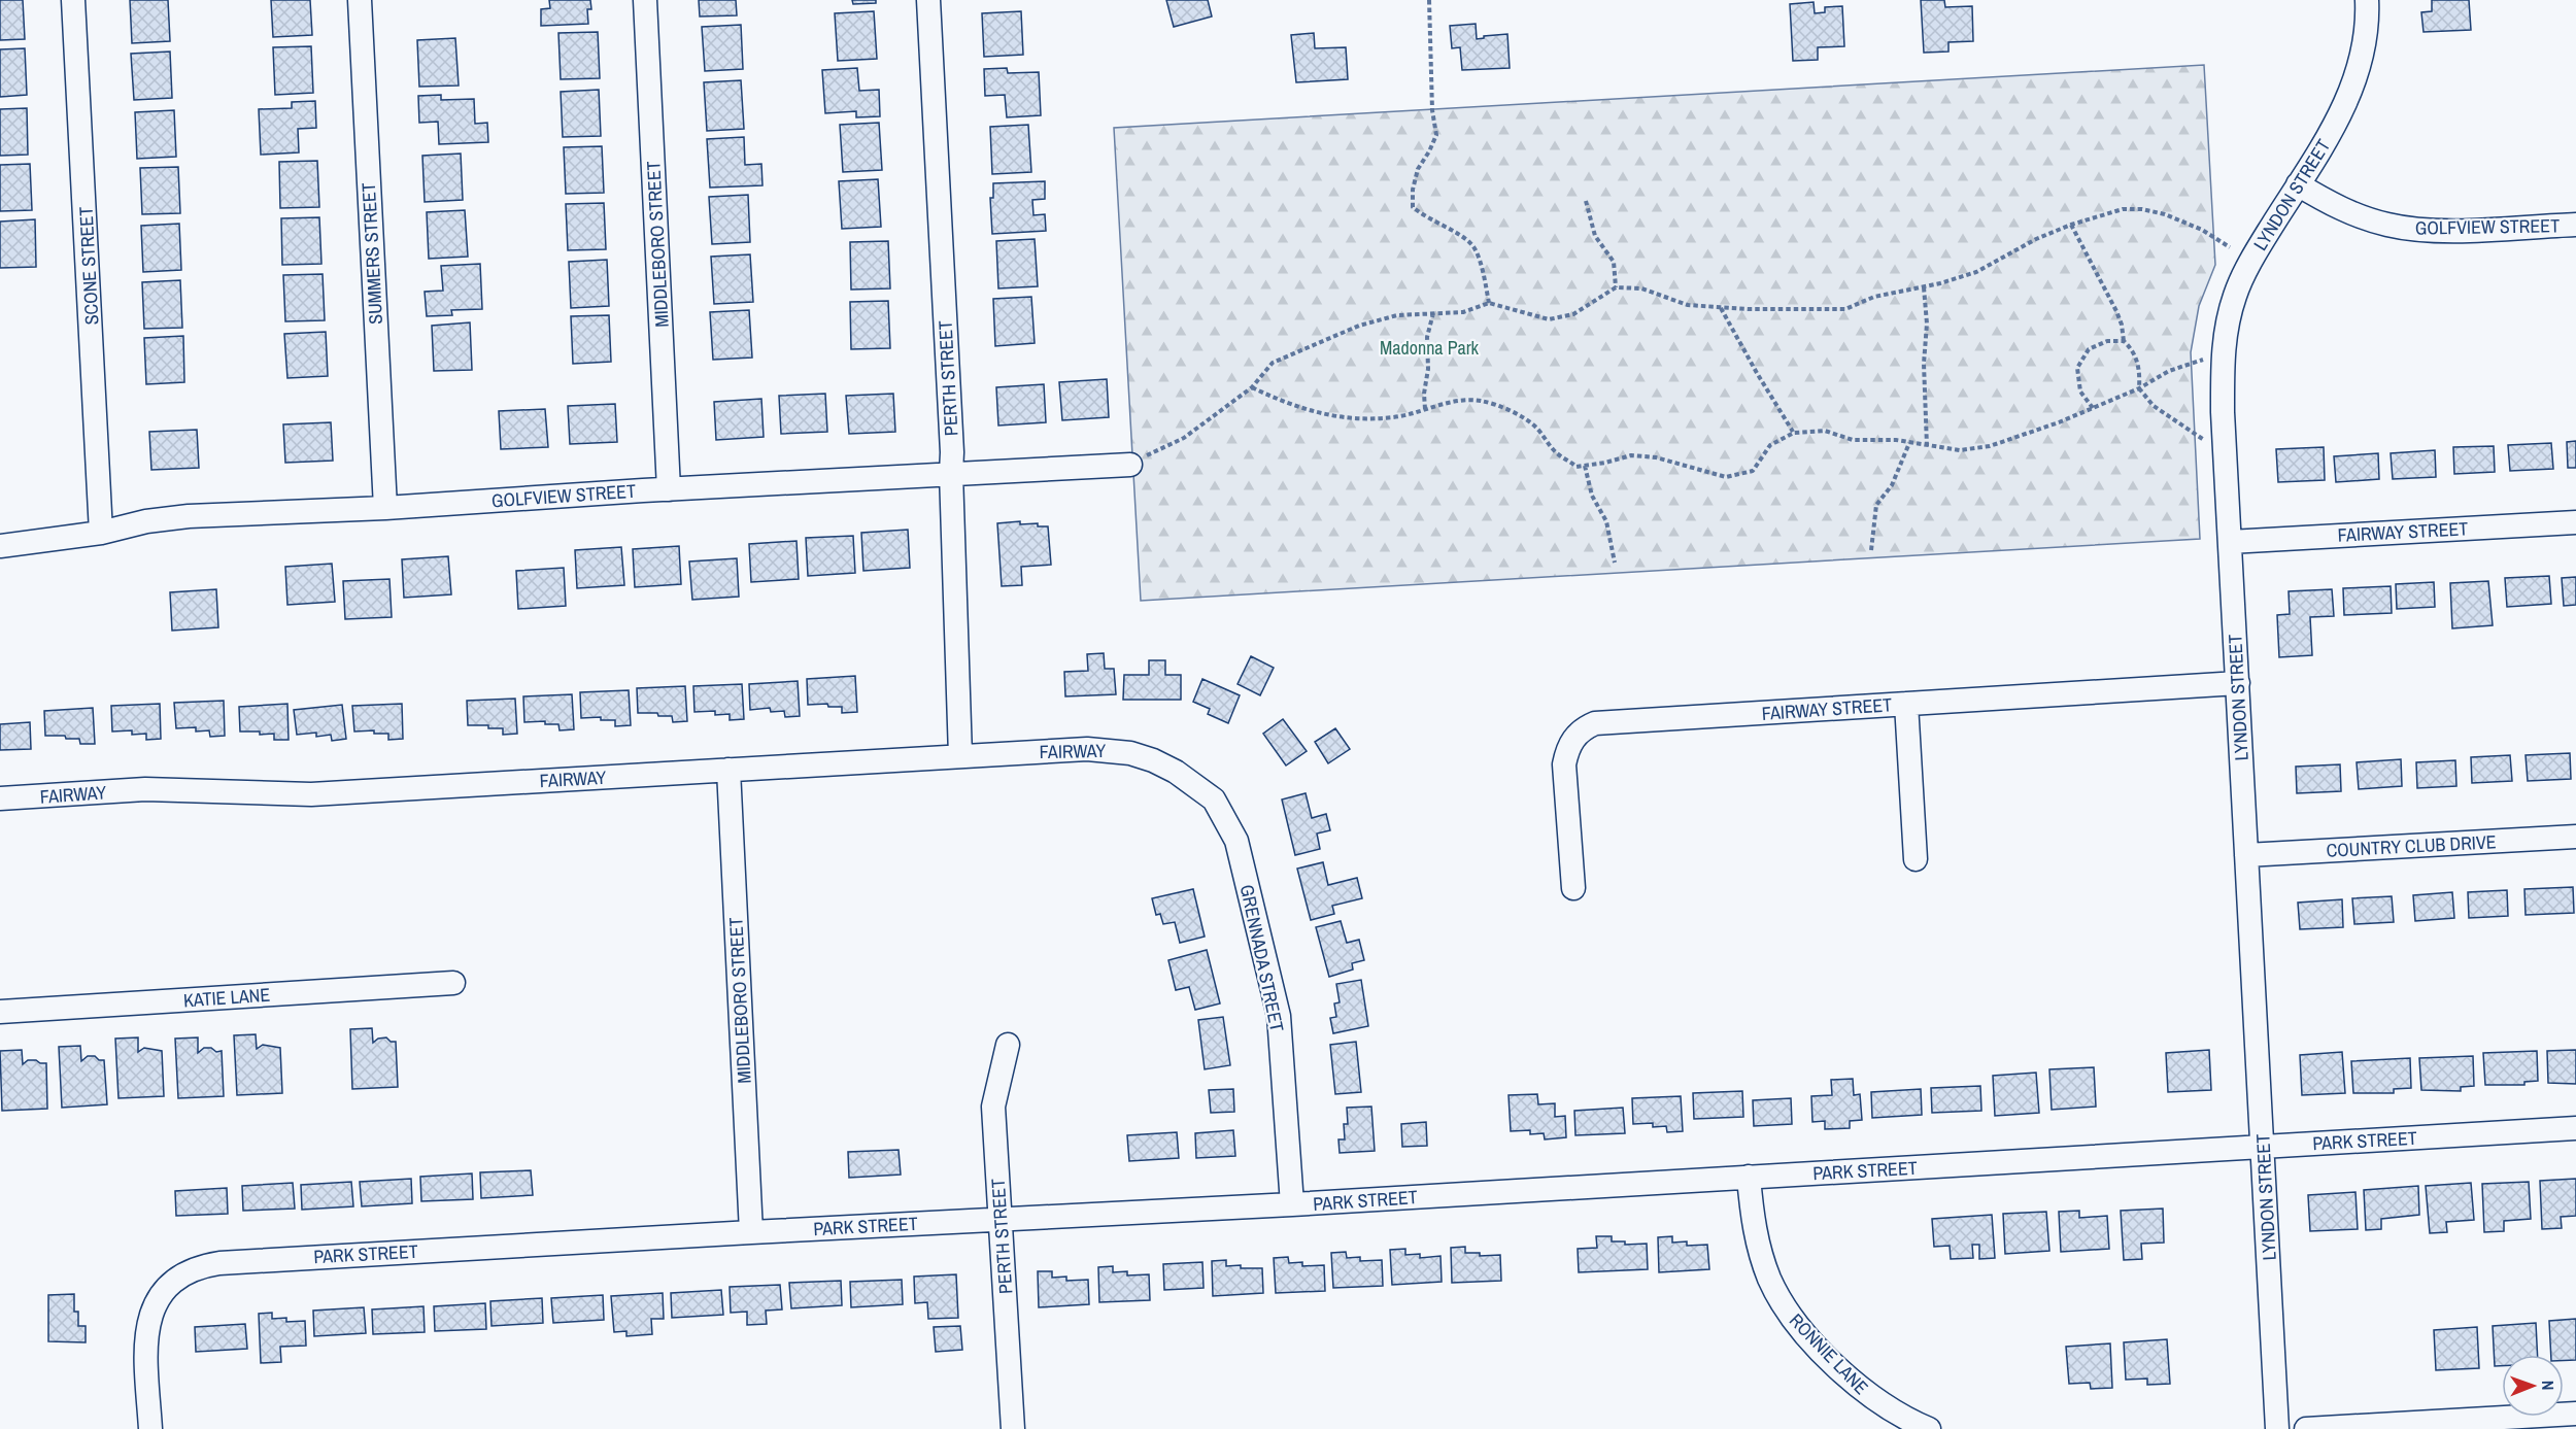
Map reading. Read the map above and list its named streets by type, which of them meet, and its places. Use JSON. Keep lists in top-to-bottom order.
{
  "streets": {
    "street": [
      "LYNDON STREET",
      "GOLFVIEW STREET",
      "MIDDLEBORO STREET",
      "SUMMERS STREET",
      "SCONE STREET",
      "PERTH STREET",
      "FAIRWAY STREET",
      "FAIRWAY",
      "COUNTRY CLUB DRIVE",
      "GRENNADA STREET",
      "KATIE LANE",
      "PARK STREET",
      "RONNIE LANE"
    ]
  },
  "crossings": [
    ["LYNDON STREET", "GOLFVIEW STREET"],
    ["LYNDON STREET", "FAIRWAY STREET"],
    ["LYNDON STREET", "COUNTRY CLUB DRIVE"],
    ["LYNDON STREET", "PARK STREET"],
    ["GOLFVIEW STREET", "MIDDLEBORO STREET"],
    ["GOLFVIEW STREET", "SUMMERS STREET"],
    ["GOLFVIEW STREET", "SCONE STREET"],
    ["GOLFVIEW STREET", "PERTH STREET"],
    ["MIDDLEBORO STREET", "FAIRWAY"],
    ["MIDDLEBORO STREET", "PARK STREET"],
    ["PERTH STREET", "FAIRWAY"],
    ["PERTH STREET", "PARK STREET"],
    ["FAIRWAY", "GRENNADA STREET"],
    ["GRENNADA STREET", "PARK STREET"],
    ["PARK STREET", "RONNIE LANE"]
  ],
  "parks": ["Madonna Park"],
  "north": "right"
}
